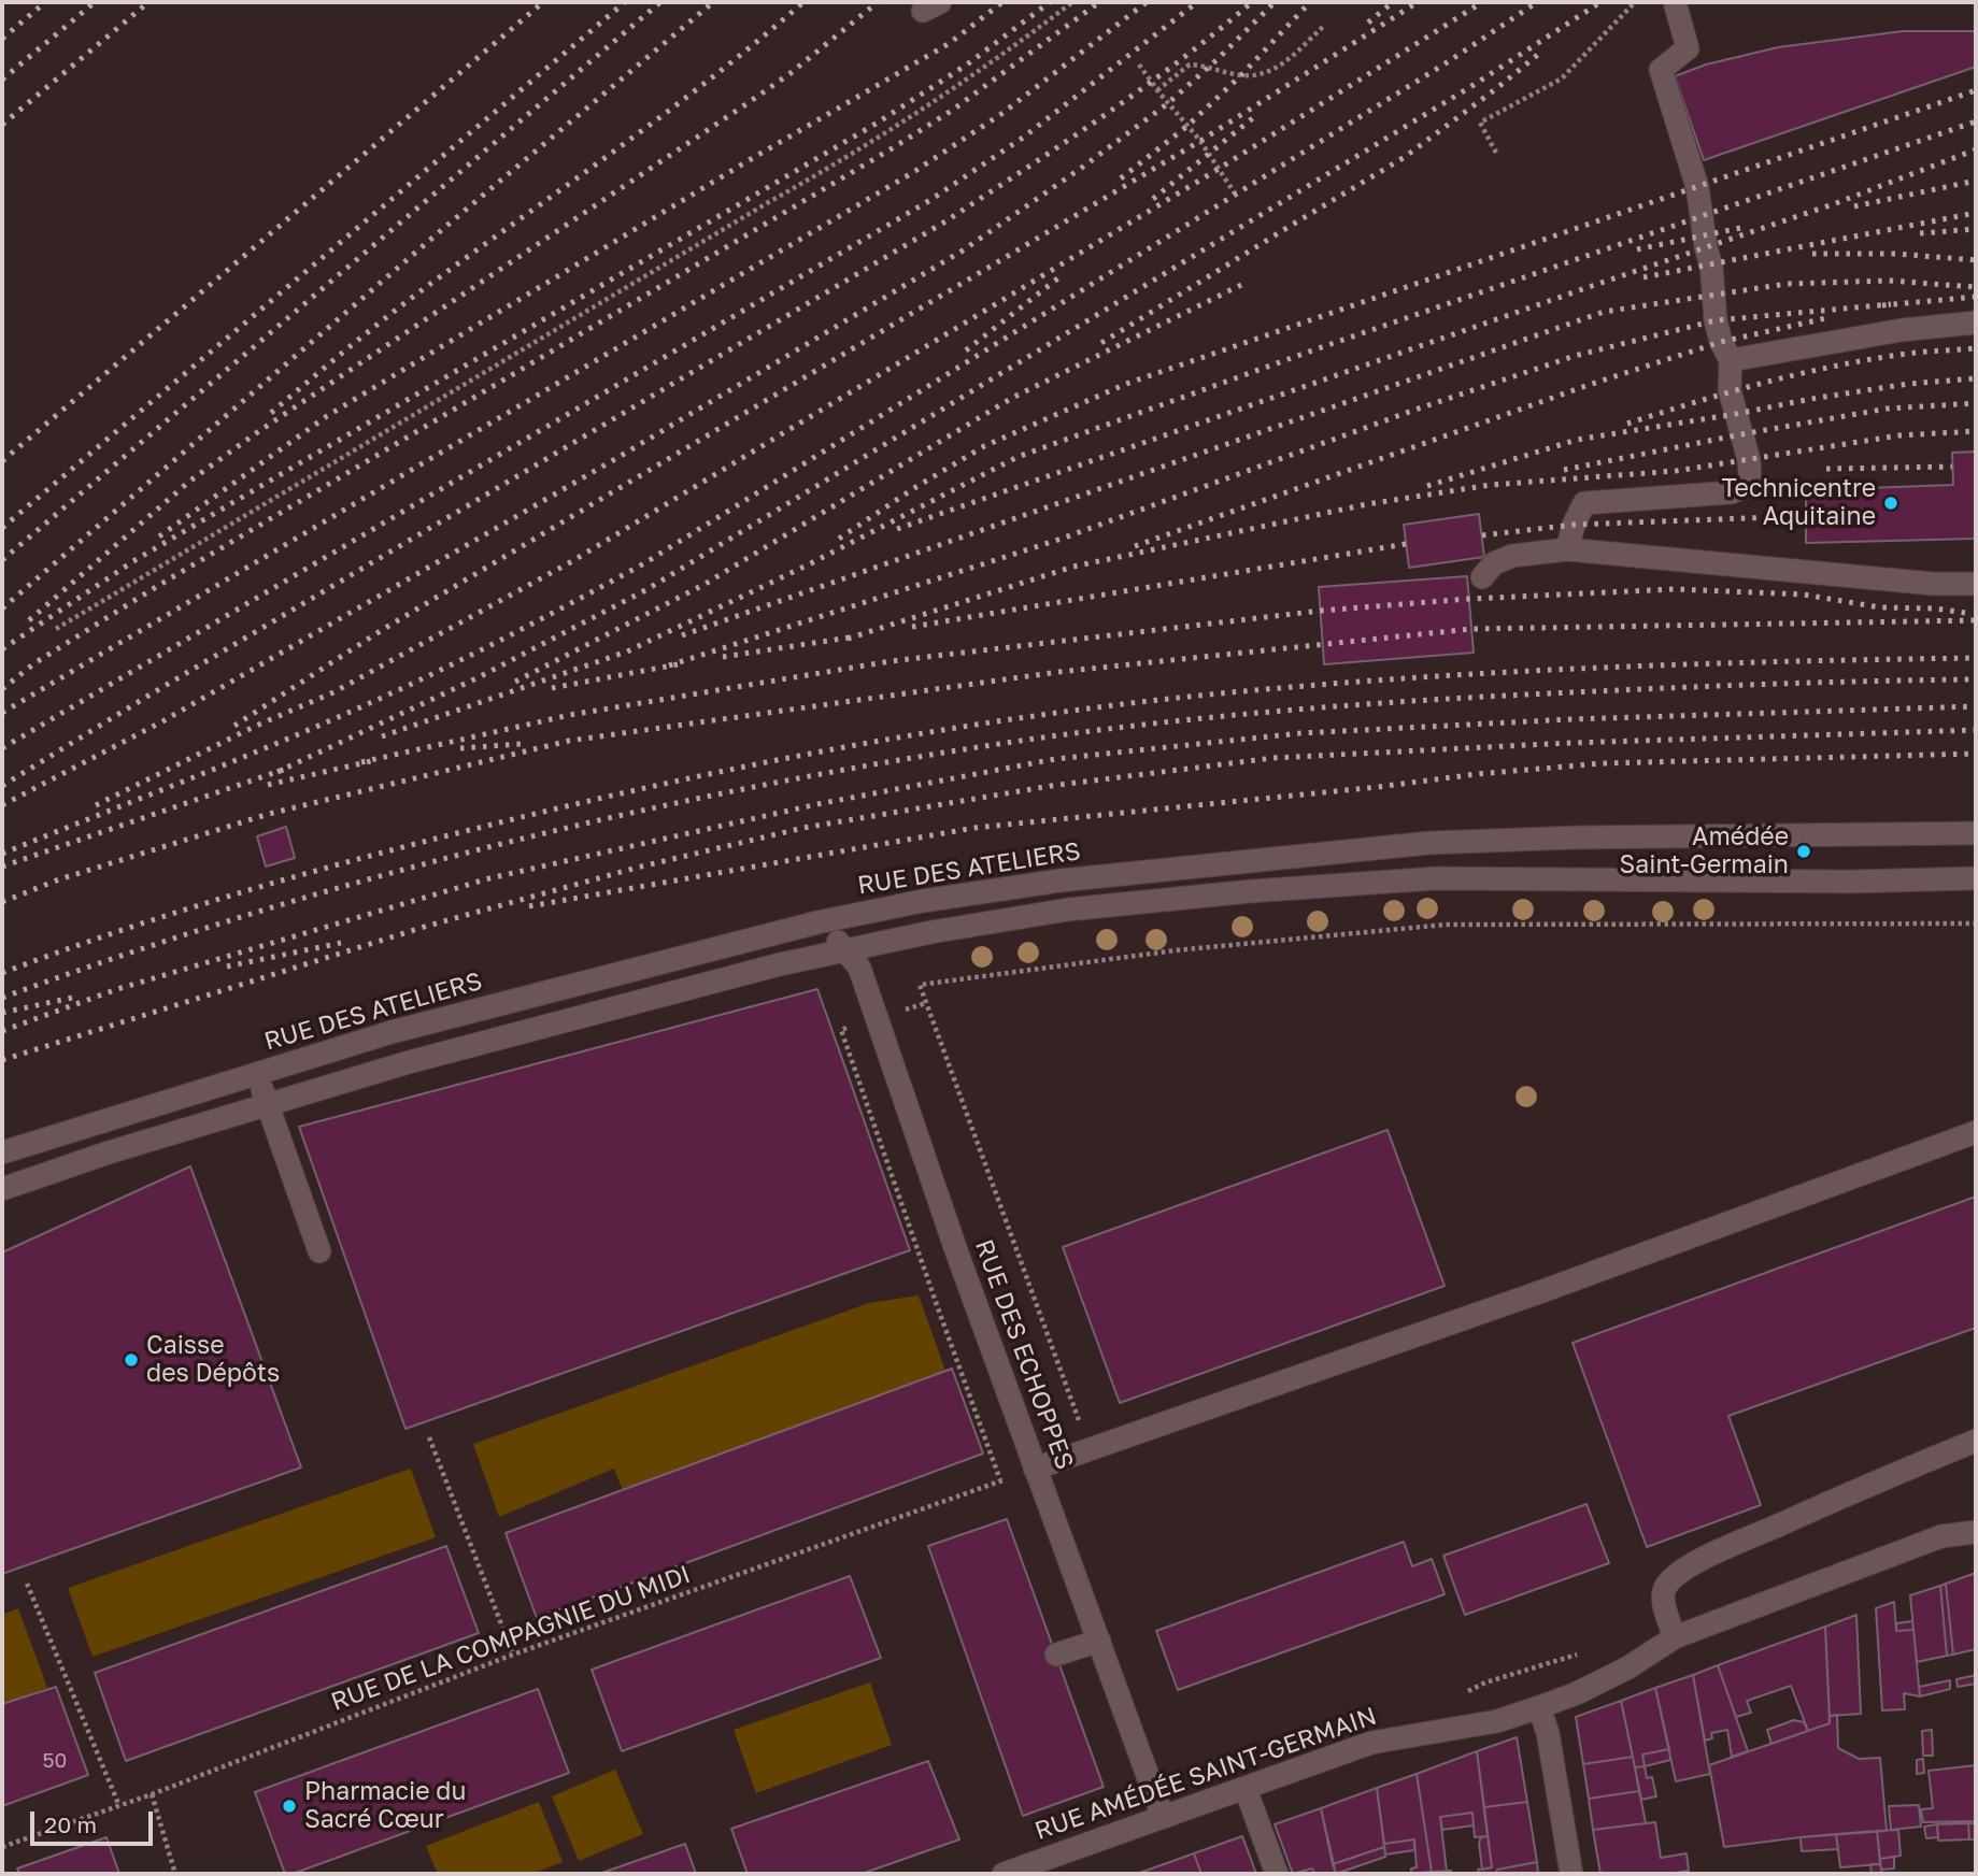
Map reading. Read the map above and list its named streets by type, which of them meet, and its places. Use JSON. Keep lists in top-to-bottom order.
{
  "streets": {
    "street": ["RUE DES ATELIERS", "RUE DES ECHOPPES", "RUE AMÉDÉE SAINT-GERMAIN"],
    "path": ["RUE DE LA COMPAGNIE DU MIDI"]
  },
  "crossings": [
    ["RUE DES ATELIERS", "RUE DES ECHOPPES"],
    ["RUE DES ECHOPPES", "RUE DE LA COMPAGNIE DU MIDI"],
    ["RUE DES ECHOPPES", "RUE AMÉDÉE SAINT-GERMAIN"]
  ],
  "places": [
    "Technicentre Aquitaine",
    "Amédée Saint-Germain",
    "Caisse des Dépôts",
    "Pharmacie du Sacré Cœur"
  ],
  "house_numbers": ["50"],
  "scale_bar": "20 m"
}
